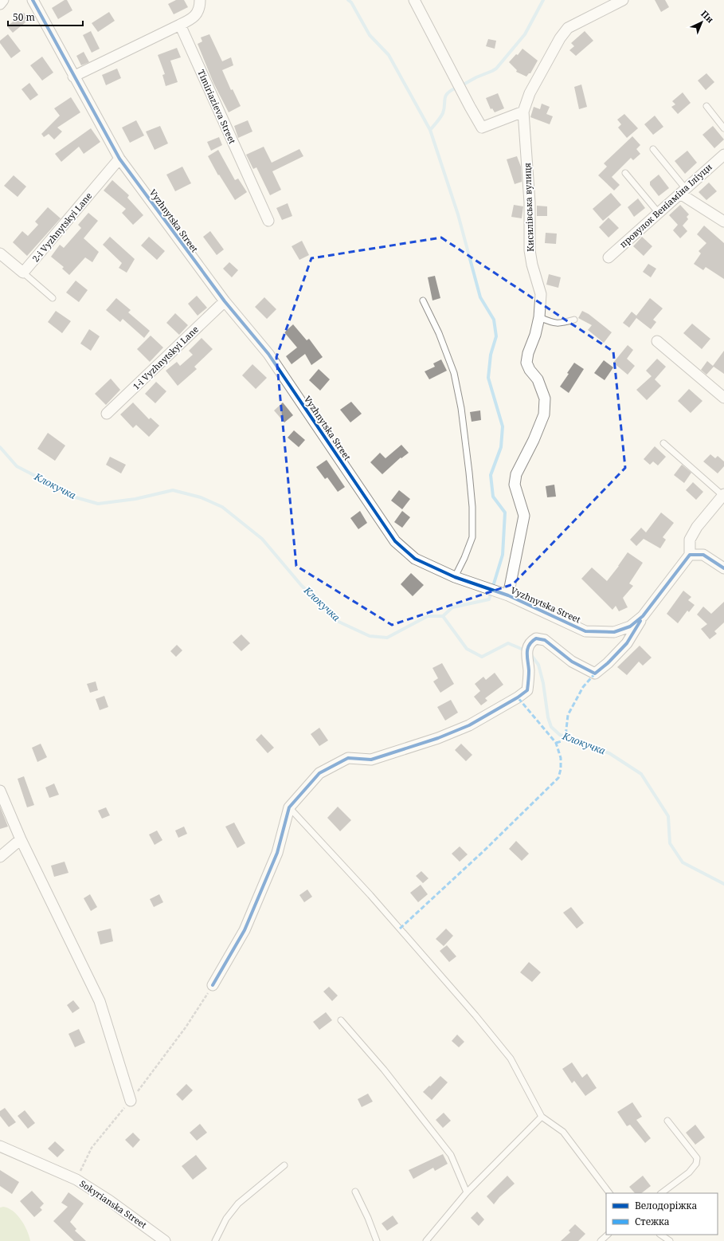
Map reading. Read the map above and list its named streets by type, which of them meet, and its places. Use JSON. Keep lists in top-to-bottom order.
{
  "streets": {
    "street": [
      "Timiriazieva Street",
      "провулок Веніаміна Іліуци",
      "Кисилівська вулиця",
      "Vyzhnytska Street",
      "2-i Vyzhnytskyi Lane",
      "1-i Vyzhnytskyi Lane",
      "Sokyrianska Street"
    ]
  },
  "crossings": [
    ["Кисилівська вулиця", "Vyzhnytska Street"],
    ["Vyzhnytska Street", "2-i Vyzhnytskyi Lane"],
    ["Vyzhnytska Street", "1-i Vyzhnytskyi Lane"]
  ],
  "water": ["Клокучка"],
  "legend": ["Велодоріжка", "Стежка"],
  "scale_bar": "50 m",
  "north": "top right"
}
